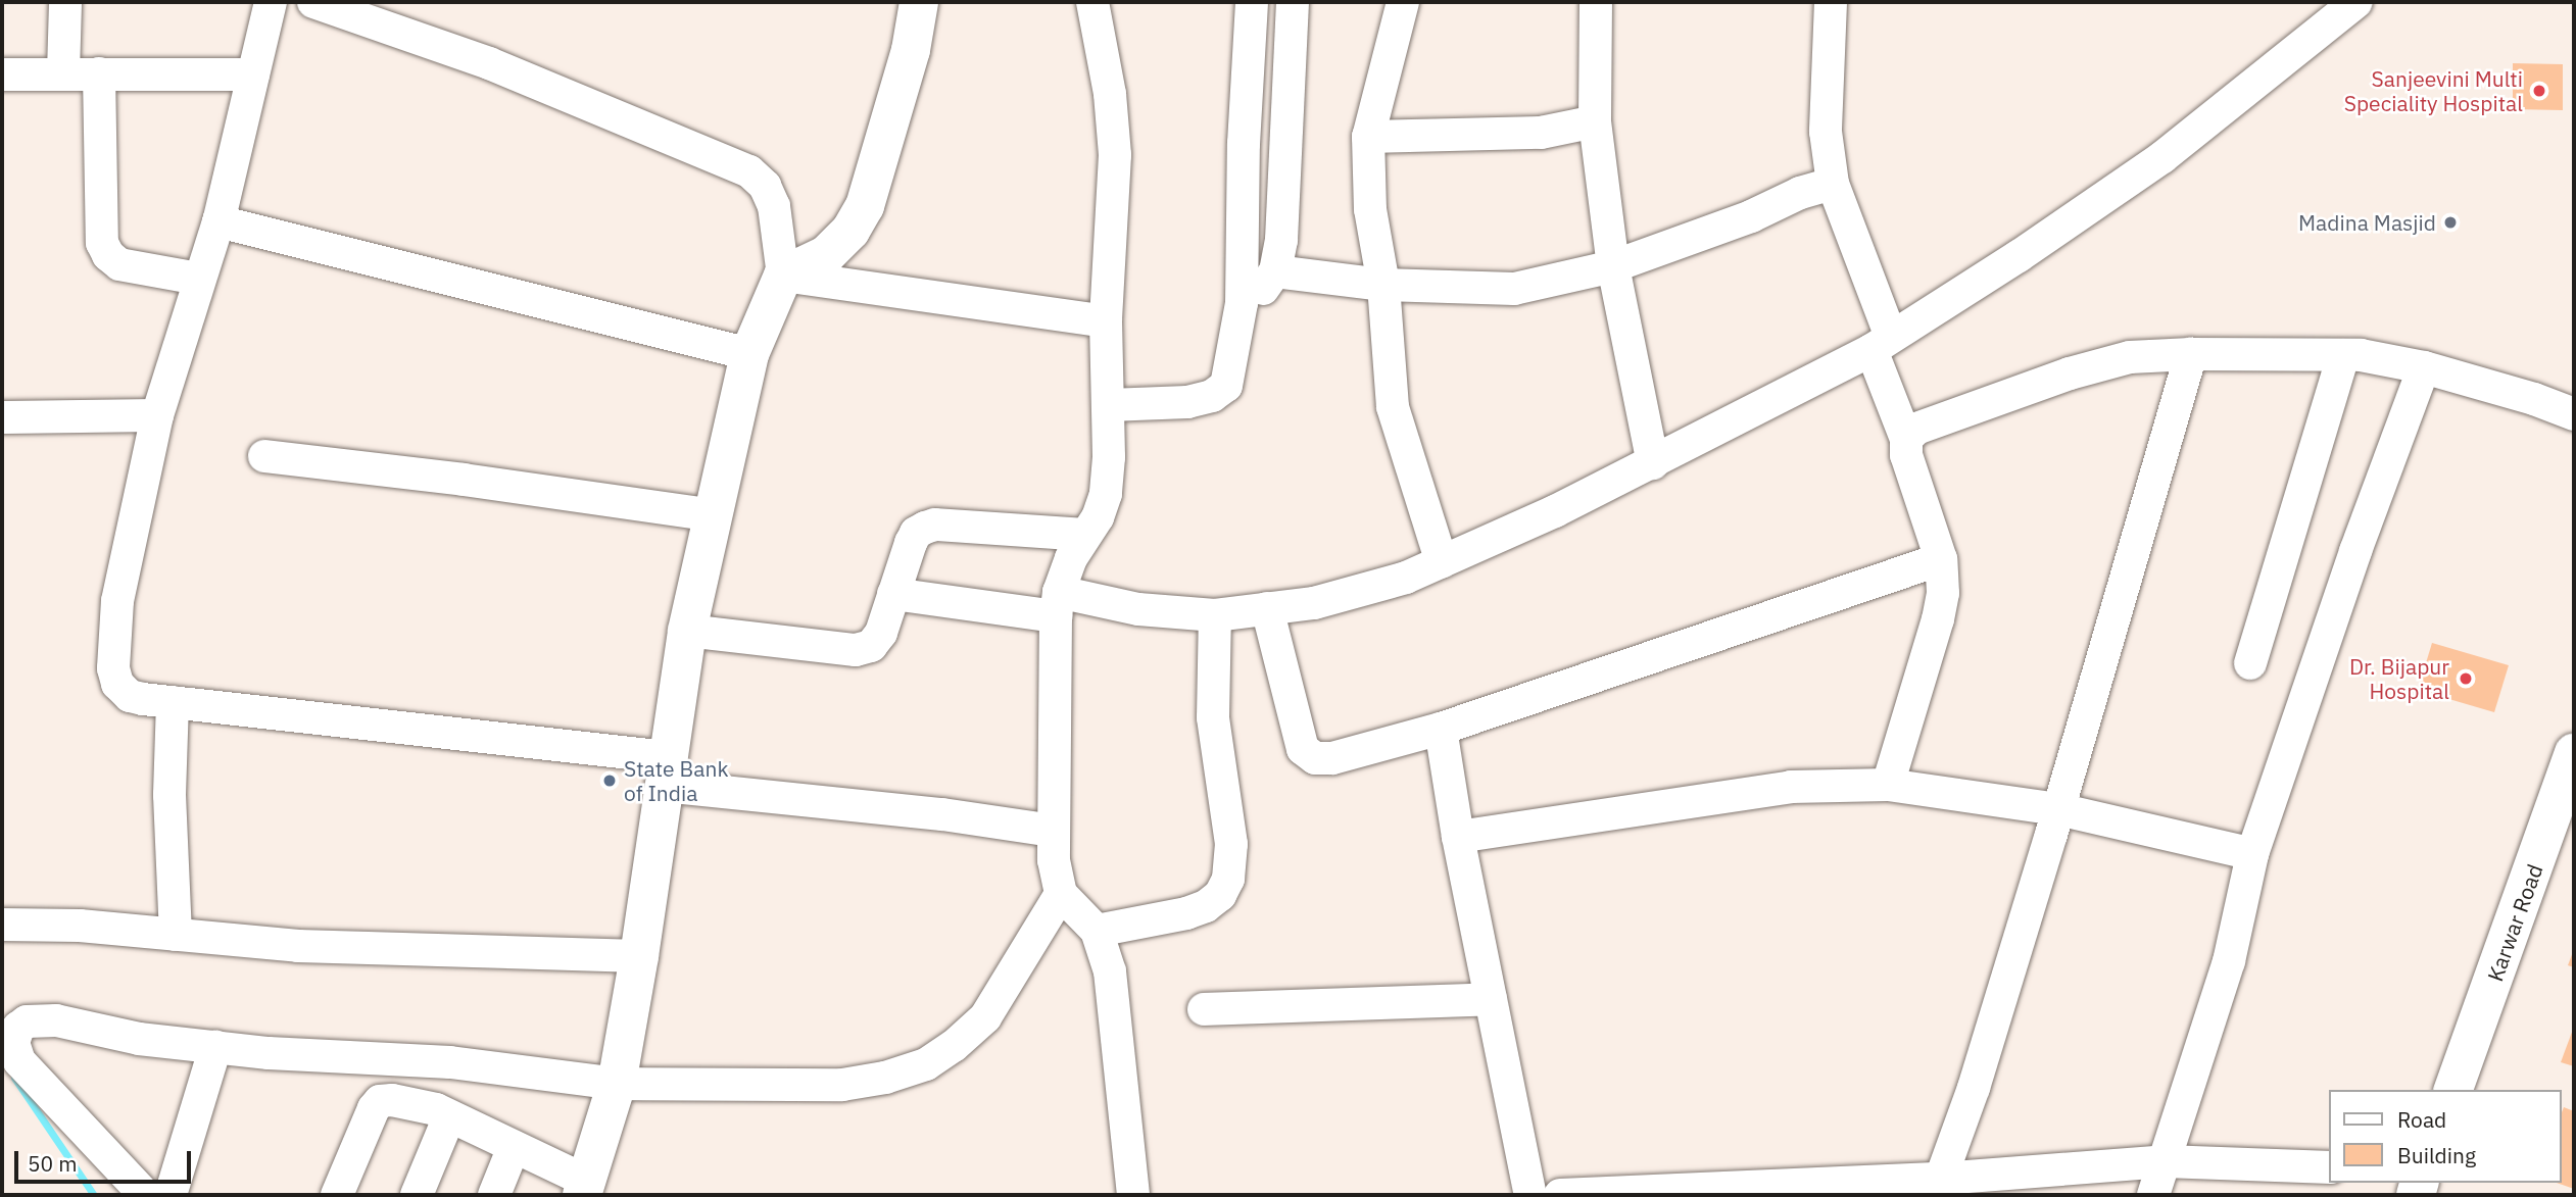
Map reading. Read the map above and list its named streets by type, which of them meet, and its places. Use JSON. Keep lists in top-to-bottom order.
{
  "streets": {
    "main road": ["Karwar Road"]
  },
  "places": [
    "Sanjeevini Multi Speciality Hospital",
    "Madina Masjid",
    "Dr. Bijapur Hospital",
    "State Bank of India"
  ],
  "legend": ["Road", "Building"],
  "scale_bar": "50 m"
}
